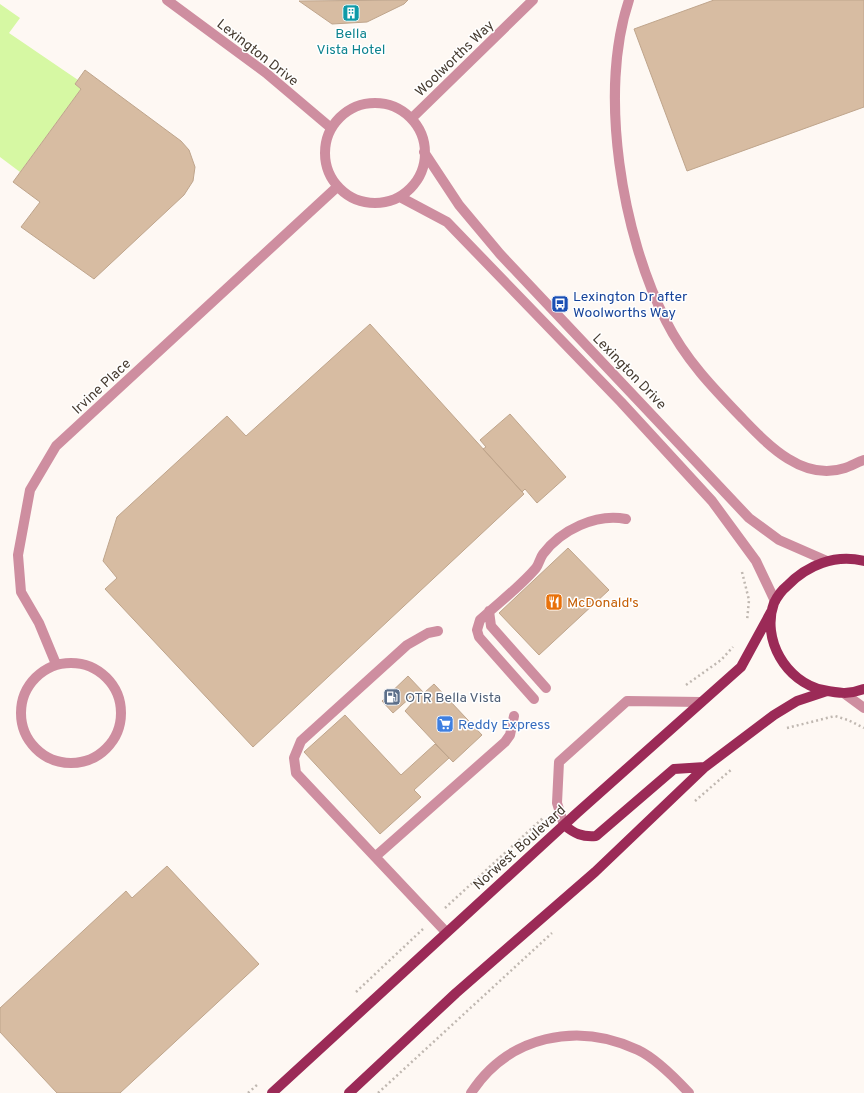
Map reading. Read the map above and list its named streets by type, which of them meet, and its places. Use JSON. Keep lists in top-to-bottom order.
{
  "streets": {
    "main road": ["Norwest Boulevard"],
    "street": ["Lexington Drive", "Woolworths Way", "Irvine Place"]
  },
  "crossings": [
    ["Lexington Drive", "Woolworths Way"],
    ["Lexington Drive", "Irvine Place"],
    ["Lexington Drive", "Norwest Boulevard"],
    ["Woolworths Way", "Irvine Place"]
  ],
  "places": {
    "building": ["Bella Vista Hotel"],
    "bus stop": ["Lexington Dr after Woolworths Way"],
    "restaurant": ["McDonald's"],
    "fuel station": ["OTR Bella Vista"],
    "supermarket": ["Reddy Express"]
  }
}
